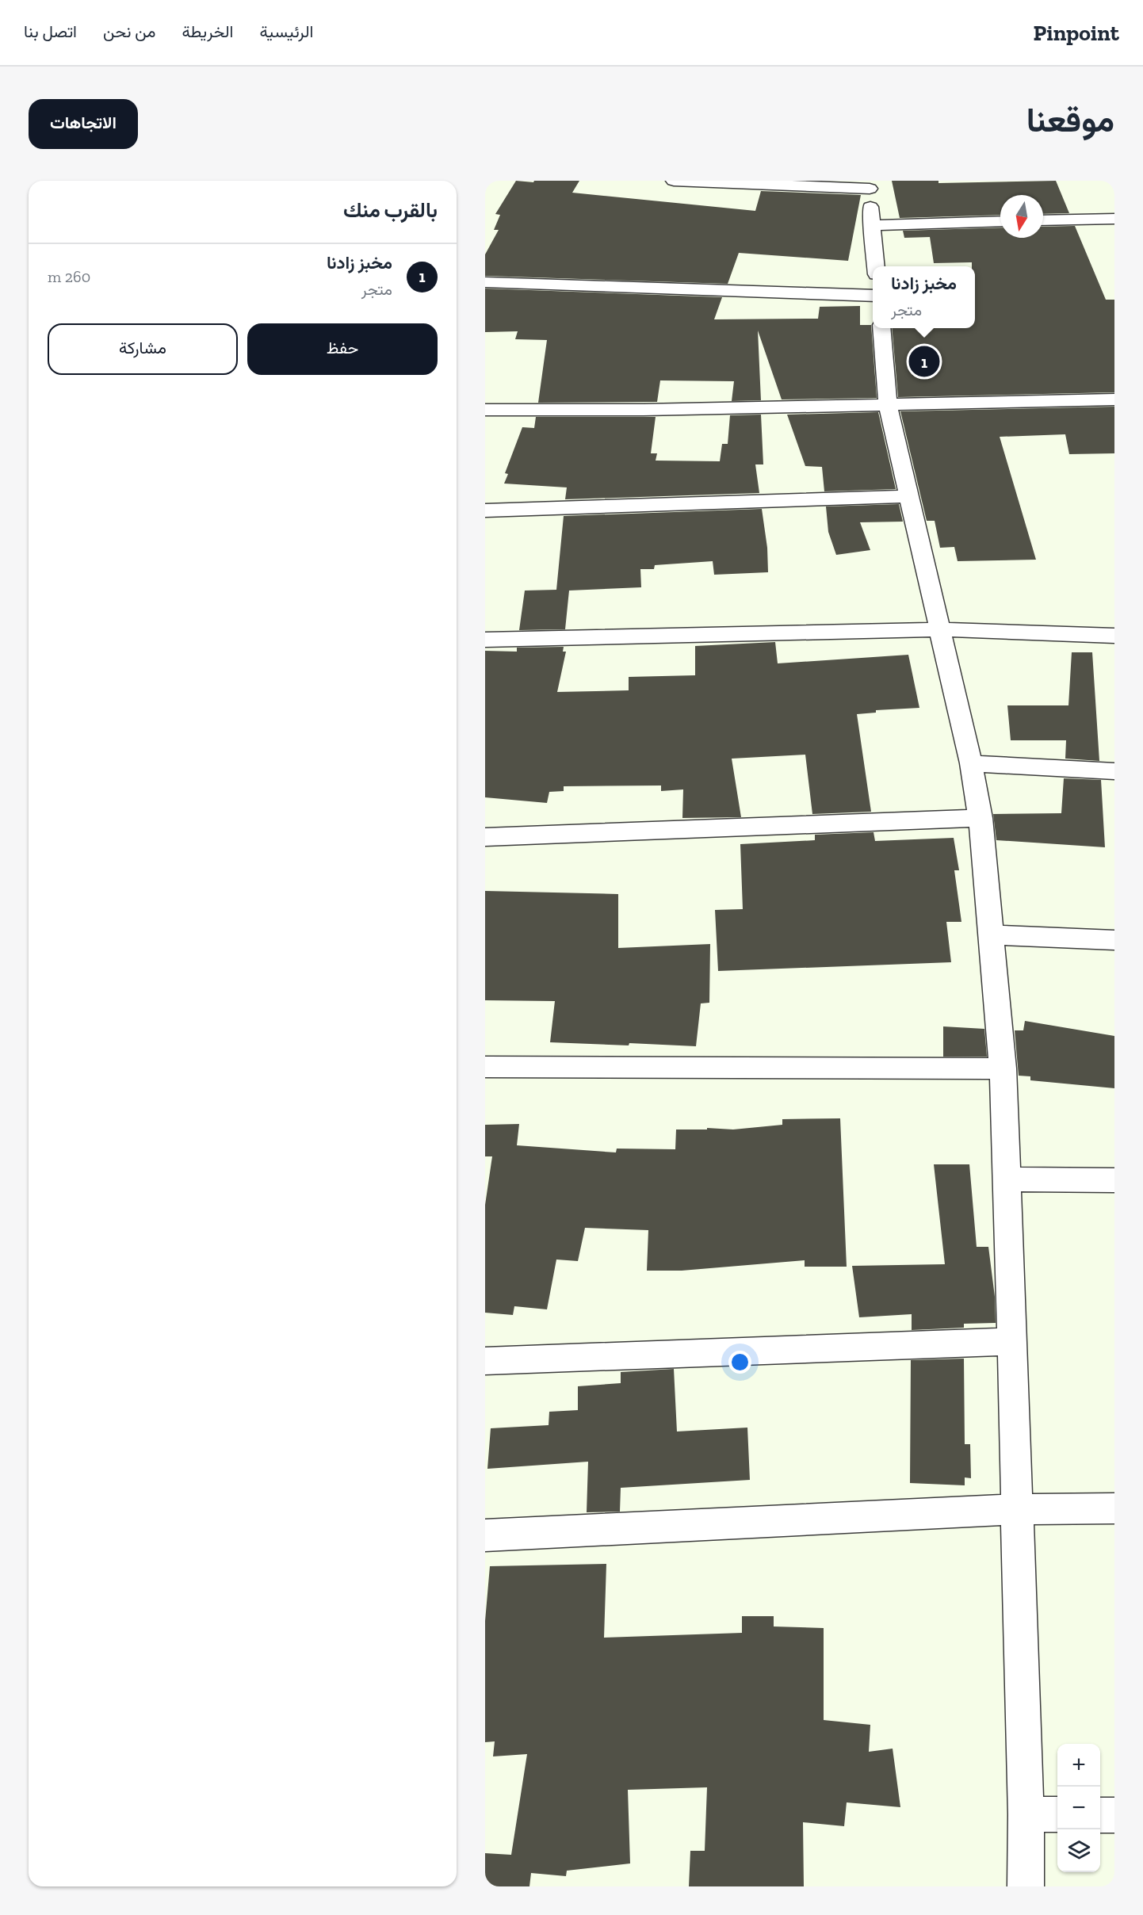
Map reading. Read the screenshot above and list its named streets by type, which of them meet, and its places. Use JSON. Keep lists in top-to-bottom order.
{
  "north": "bottom",
  "page": {
    "header": "Pinpoint",
    "nav": [
      "الرئيسية",
      "الخريطة",
      "من نحن",
      "اتصل بنا"
    ],
    "title": "موقعنا",
    "buttons": [
      "الاتجاهات",
      ["حفظ", "مشاركة"]
    ],
    "heading": "بالقرب منك",
    "list": [
      {
        "mark": "1",
        "name": "مخبز زادنا",
        "note": "متجر",
        "value": "260 m"
      }
    ],
    "popup": ["مخبز زادنا", "متجر"],
    "pins": "1",
    "map_buttons": ["+", "−"]
  }
}
